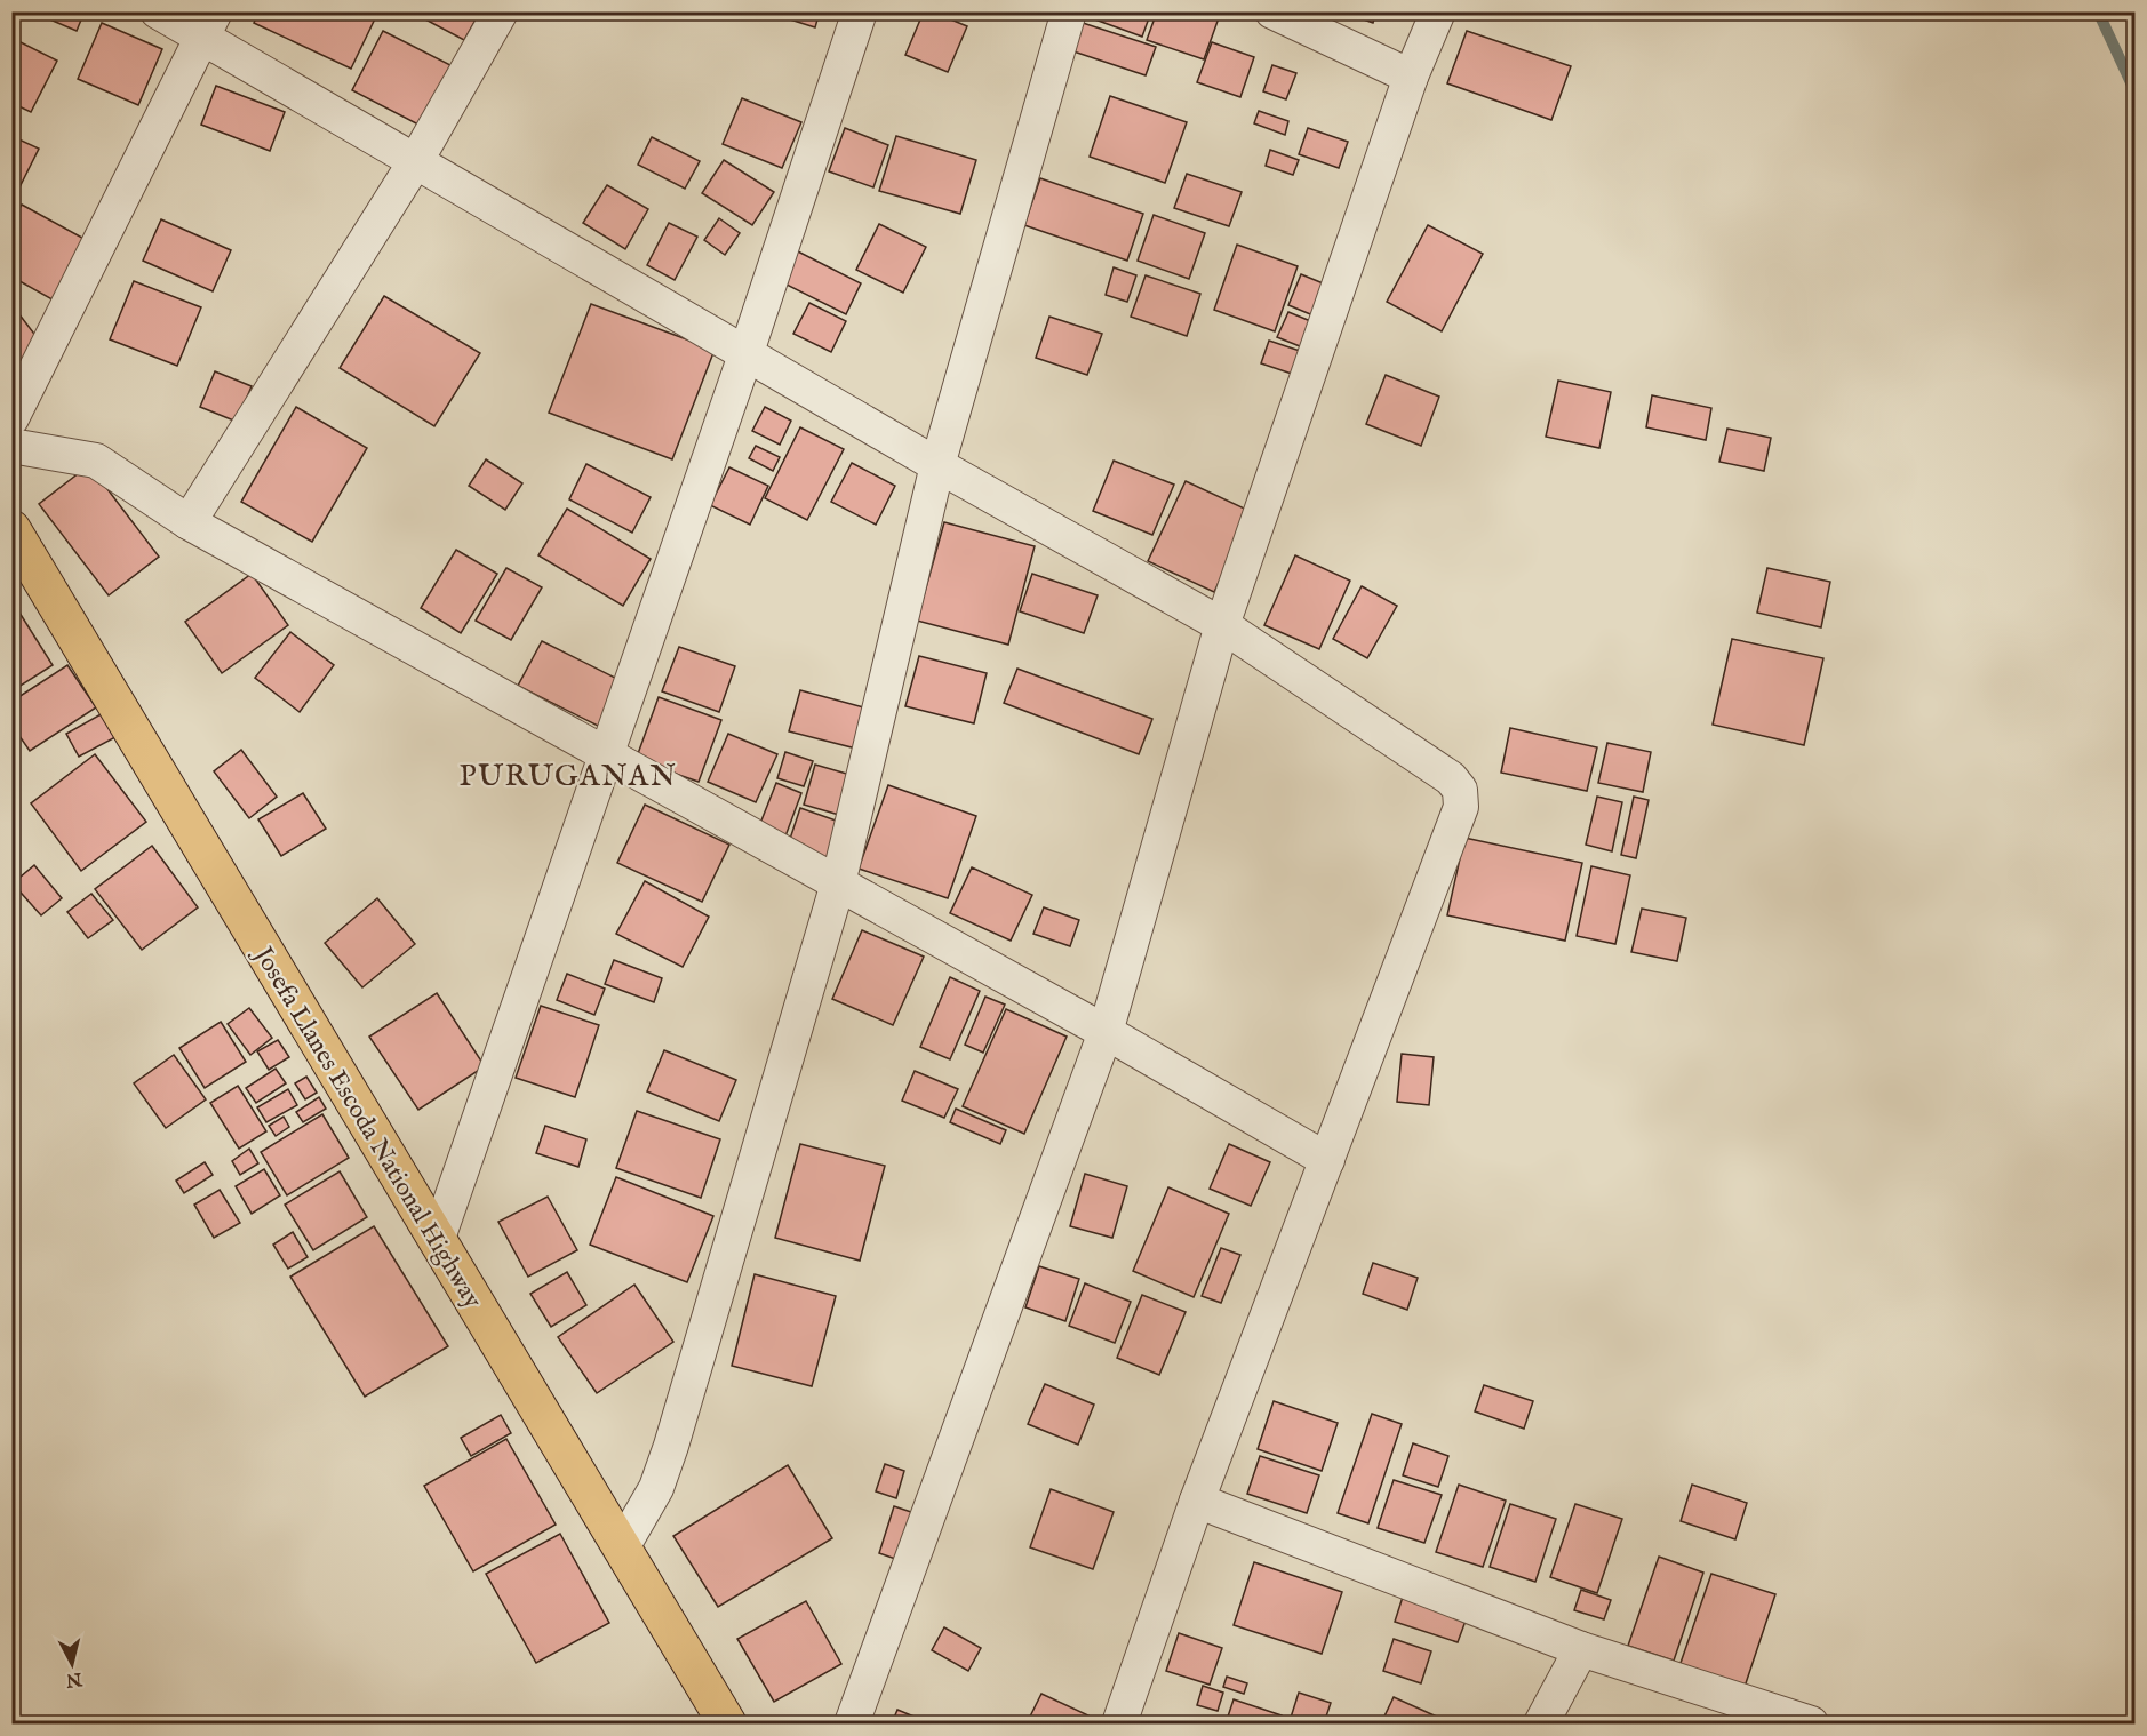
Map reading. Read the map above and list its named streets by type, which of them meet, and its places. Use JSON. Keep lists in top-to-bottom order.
{
  "streets": {
    "main road": ["Josefa Llanes Escoda National Highway"]
  },
  "districts": ["PURUGANAN"],
  "north": "bottom"
}
